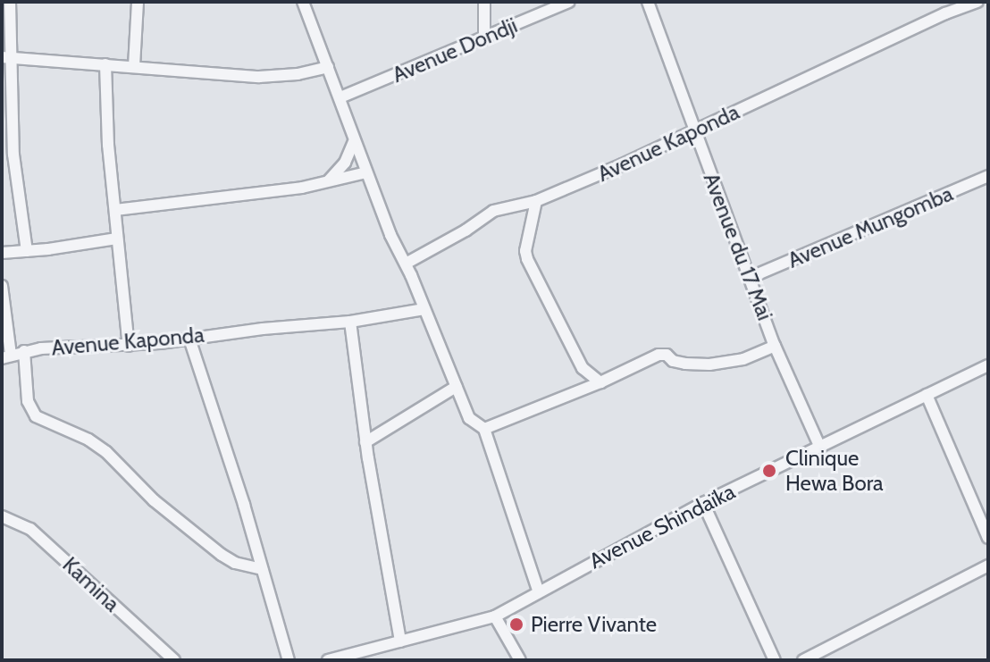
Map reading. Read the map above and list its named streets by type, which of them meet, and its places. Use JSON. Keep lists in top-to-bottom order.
{
  "streets": {
    "street": [
      "Avenue Dondji",
      "Avenue Kaponda",
      "Avenue Mungomba",
      "Avenue du 17 Mai",
      "Avenue Shindaïka",
      "Kamina"
    ]
  },
  "crossings": [
    ["Avenue Kaponda", "Avenue du 17 Mai"],
    ["Avenue Mungomba", "Avenue du 17 Mai"],
    ["Avenue du 17 Mai", "Avenue Shindaïka"]
  ],
  "places": ["Clinique Hewa Bora", "Pierre Vivante"]
}
